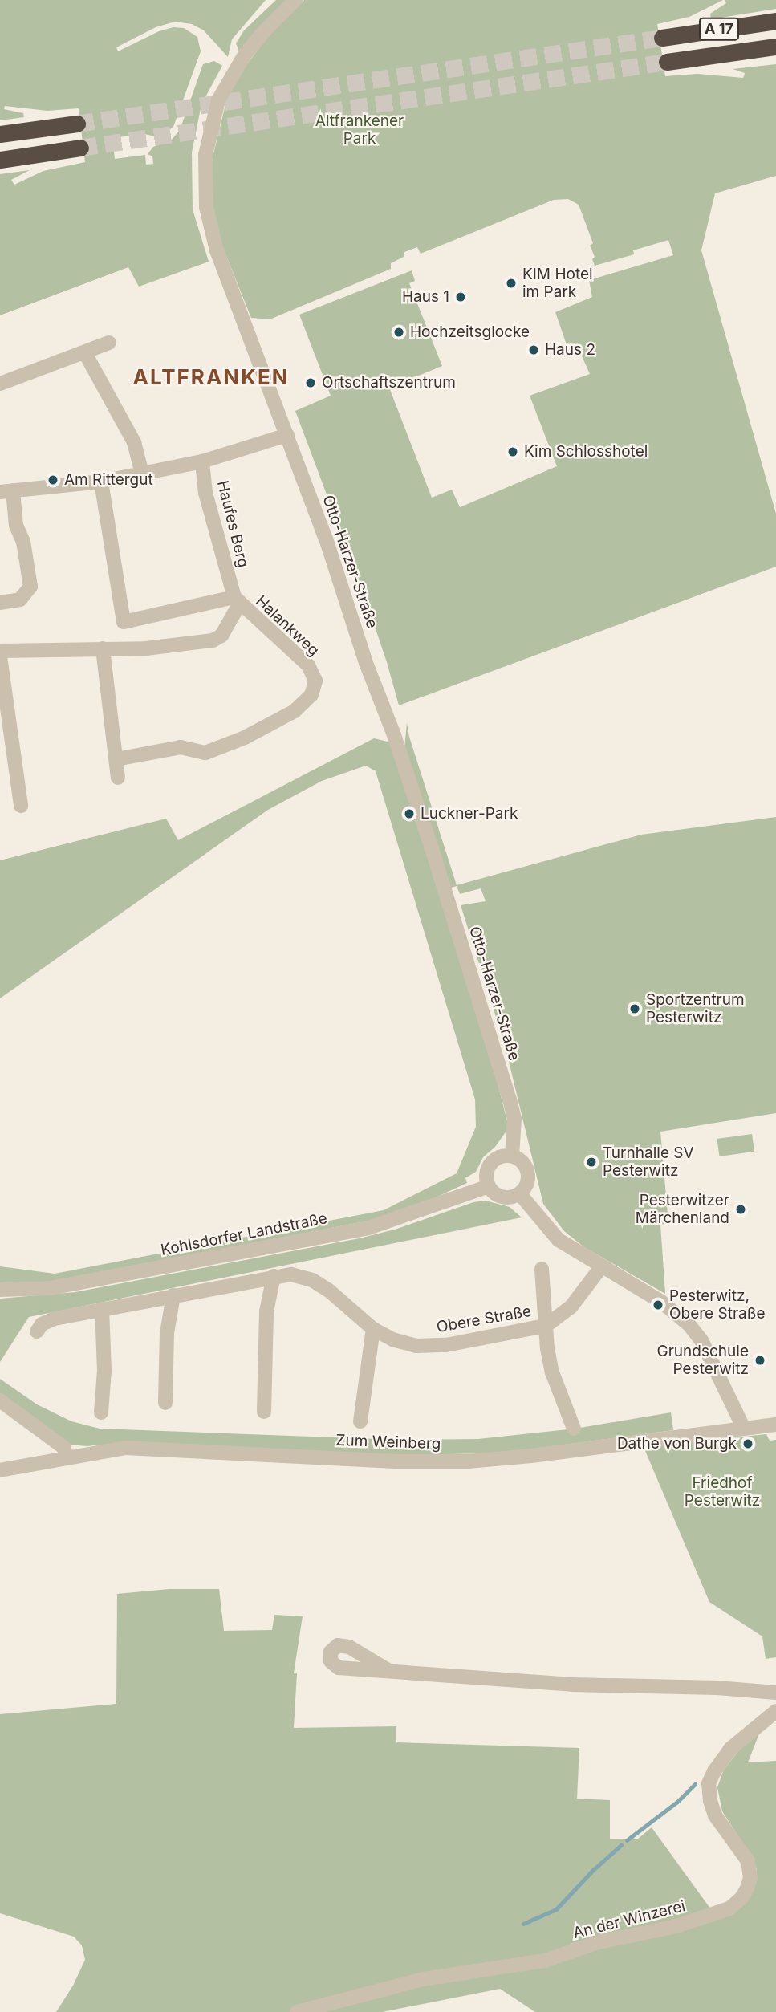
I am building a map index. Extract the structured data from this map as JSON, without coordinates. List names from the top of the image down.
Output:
{
  "streets": {
    "highway": ["A 17"],
    "street": [
      "Haufes Berg",
      "Otto-Harzer-Straße",
      "Halankweg",
      "Kohlsdorfer Landstraße",
      "Obere Straße",
      "Zum Weinberg",
      "An der Winzerei"
    ]
  },
  "crossings": [
    ["Haufes Berg", "Halankweg"],
    ["Otto-Harzer-Straße", "Kohlsdorfer Landstraße"]
  ],
  "districts": ["ALTFRANKEN"],
  "parks": ["Altfrankener Park", "Friedhof Pesterwitz"],
  "places": [
    "KIM Hotel im Park",
    "Haus 1",
    "Hochzeitsglocke",
    "Haus 2",
    "Ortschaftszentrum",
    "Kim Schlosshotel",
    "Am Rittergut",
    "Luckner-Park",
    "Sportzentrum Pesterwitz",
    "Turnhalle SV Pesterwitz",
    "Pesterwitzer Märchenland",
    "Pesterwitz, Obere Straße",
    "Grundschule Pesterwitz",
    "Dathe von Burgk"
  ]
}
